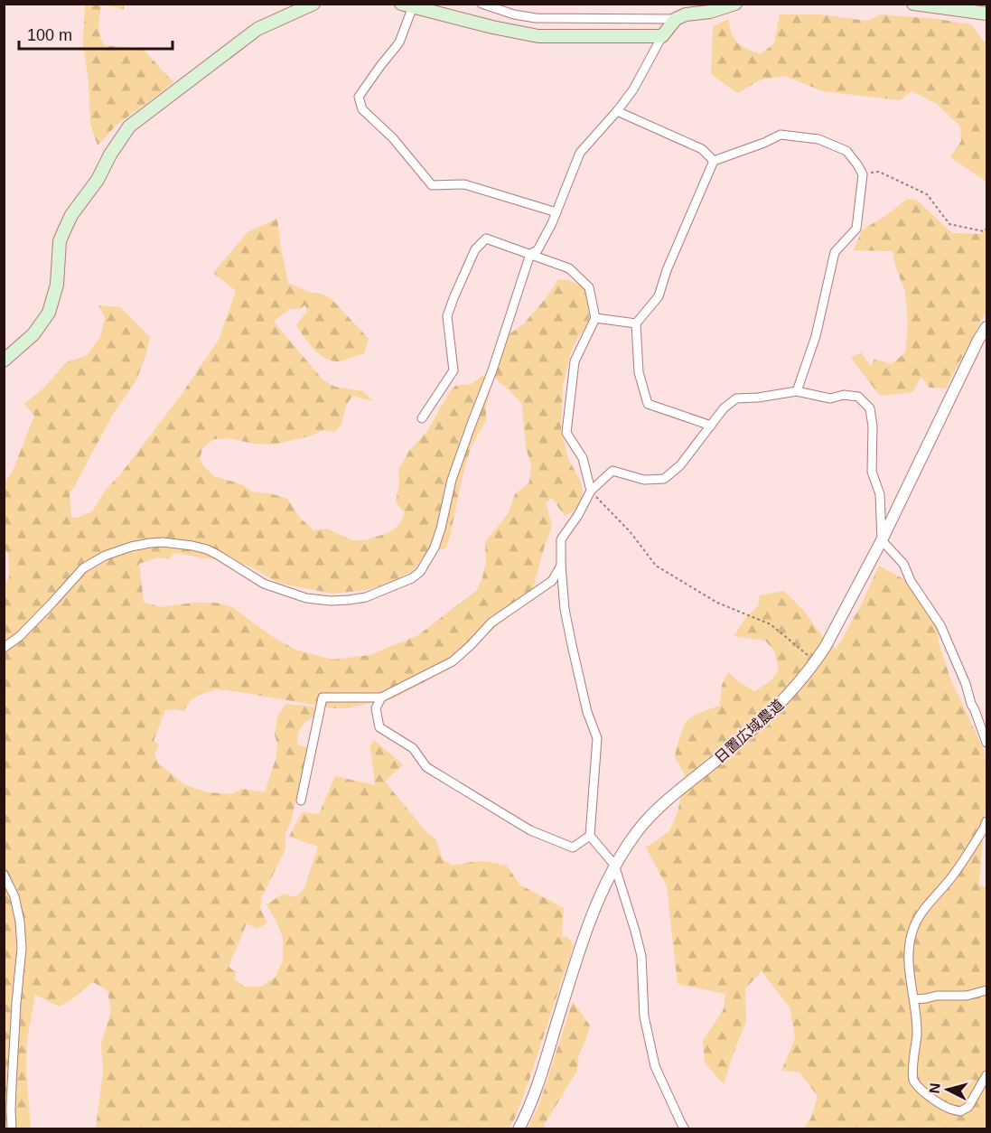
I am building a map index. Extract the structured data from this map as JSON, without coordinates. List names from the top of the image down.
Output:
{
  "streets": {
    "street": ["日置広域農道"]
  },
  "scale_bar": "100 m",
  "north": "left"
}
